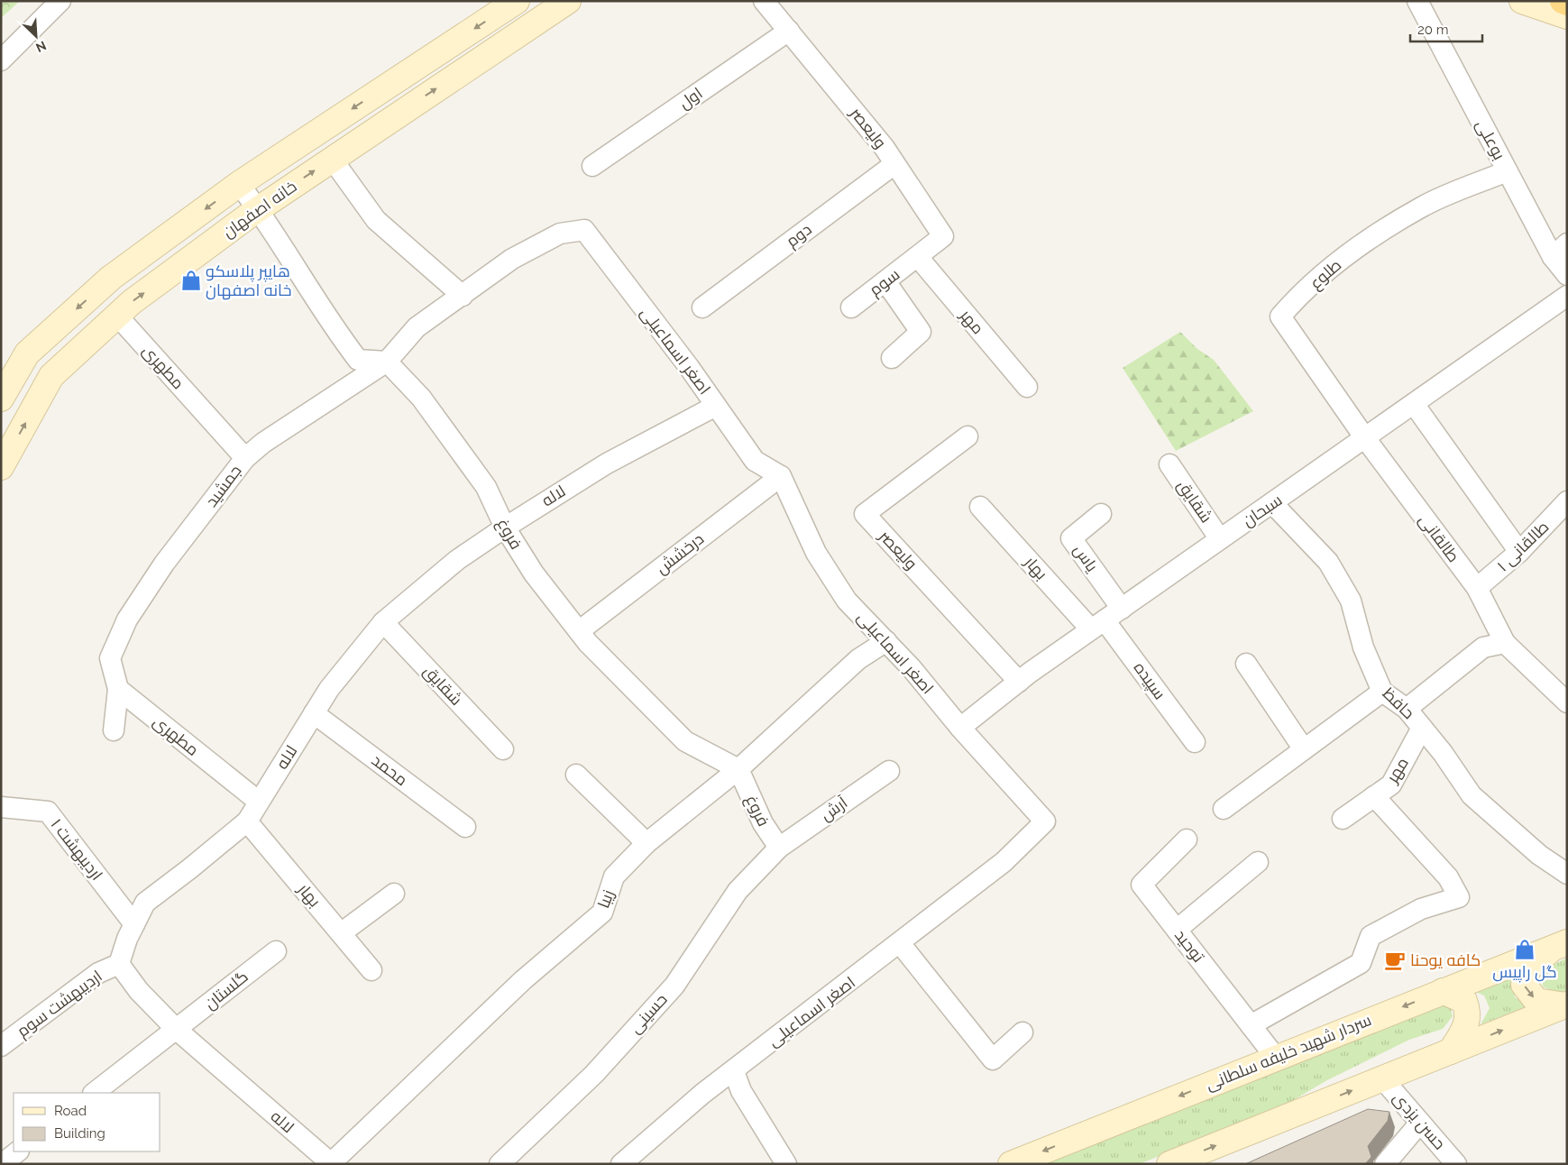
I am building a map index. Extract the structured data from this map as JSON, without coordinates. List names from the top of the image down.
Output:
{
  "streets": {
    "main road": ["خانه اصفهان", "سردار شهید خلیفه سلطانی"],
    "street": [
      "اول",
      "ولیعصر",
      "بوعلی",
      "دوم",
      "طلوع",
      "سوم",
      "مهر",
      "اصغر اسماعیلی",
      "مطهری",
      "جمشید",
      "لاله",
      "شقایق",
      "سبحان",
      "فروغ",
      "طالقانی",
      "طالقانی ۱",
      "درخشش",
      "یاس",
      "بهار",
      "سپیده",
      "حافظ",
      "محمد",
      "آرش",
      "اردیبهشت ۱",
      "زیبا",
      "توحید",
      "گلستان",
      "اردیبهشت سوم",
      "حسینی",
      "حسن یزدی"
    ]
  },
  "crossings": [
    ["اول", "ولیعصر"],
    ["ولیعصر", "دوم"],
    ["ولیعصر", "سوم"],
    ["ولیعصر", "مهر"],
    ["ولیعصر", "سبحان"],
    ["بوعلی", "طلوع"],
    ["خانه اصفهان", "مطهری"],
    ["طلوع", "سبحان"],
    ["طلوع", "طالقانی"],
    ["سوم", "مهر"],
    ["مهر", "حافظ"],
    ["اصغر اسماعیلی", "جمشید"],
    ["اصغر اسماعیلی", "لاله"],
    ["اصغر اسماعیلی", "سبحان"],
    ["اصغر اسماعیلی", "فروغ"],
    ["اصغر اسماعیلی", "درخشش"],
    ["اصغر اسماعیلی", "زیبا"],
    ["مطهری", "جمشید"],
    ["مطهری", "لاله"],
    ["جمشید", "فروغ"],
    ["لاله", "شقایق"],
    ["لاله", "فروغ"],
    ["لاله", "بهار"],
    ["لاله", "محمد"],
    ["لاله", "اردیبهشت ۱"],
    ["لاله", "زیبا"],
    ["لاله", "گلستان"],
    ["لاله", "اردیبهشت سوم"],
    ["شقایق", "سبحان"],
    ["سبحان", "طالقانی"],
    ["سبحان", "یاس"],
    ["سبحان", "بهار"],
    ["سبحان", "سپیده"],
    ["سبحان", "حافظ"],
    ["فروغ", "درخشش"],
    ["فروغ", "آرش"],
    ["فروغ", "زیبا"],
    ["فروغ", "حسینی"],
    ["طالقانی", "طالقانی ۱"],
    ["بهار", "سپیده"],
    ["آرش", "حسینی"],
    ["توحید", "سردار شهید خلیفه سلطانی"]
  ],
  "places": {
    "shop": ["هایپر پلاسکو خانه اصفهان", "گل راپیس"],
    "cafe": ["کافه یوحنا"]
  },
  "legend": ["Road", "Building"],
  "scale_bar": "20 m",
  "north": "bottom right"
}
